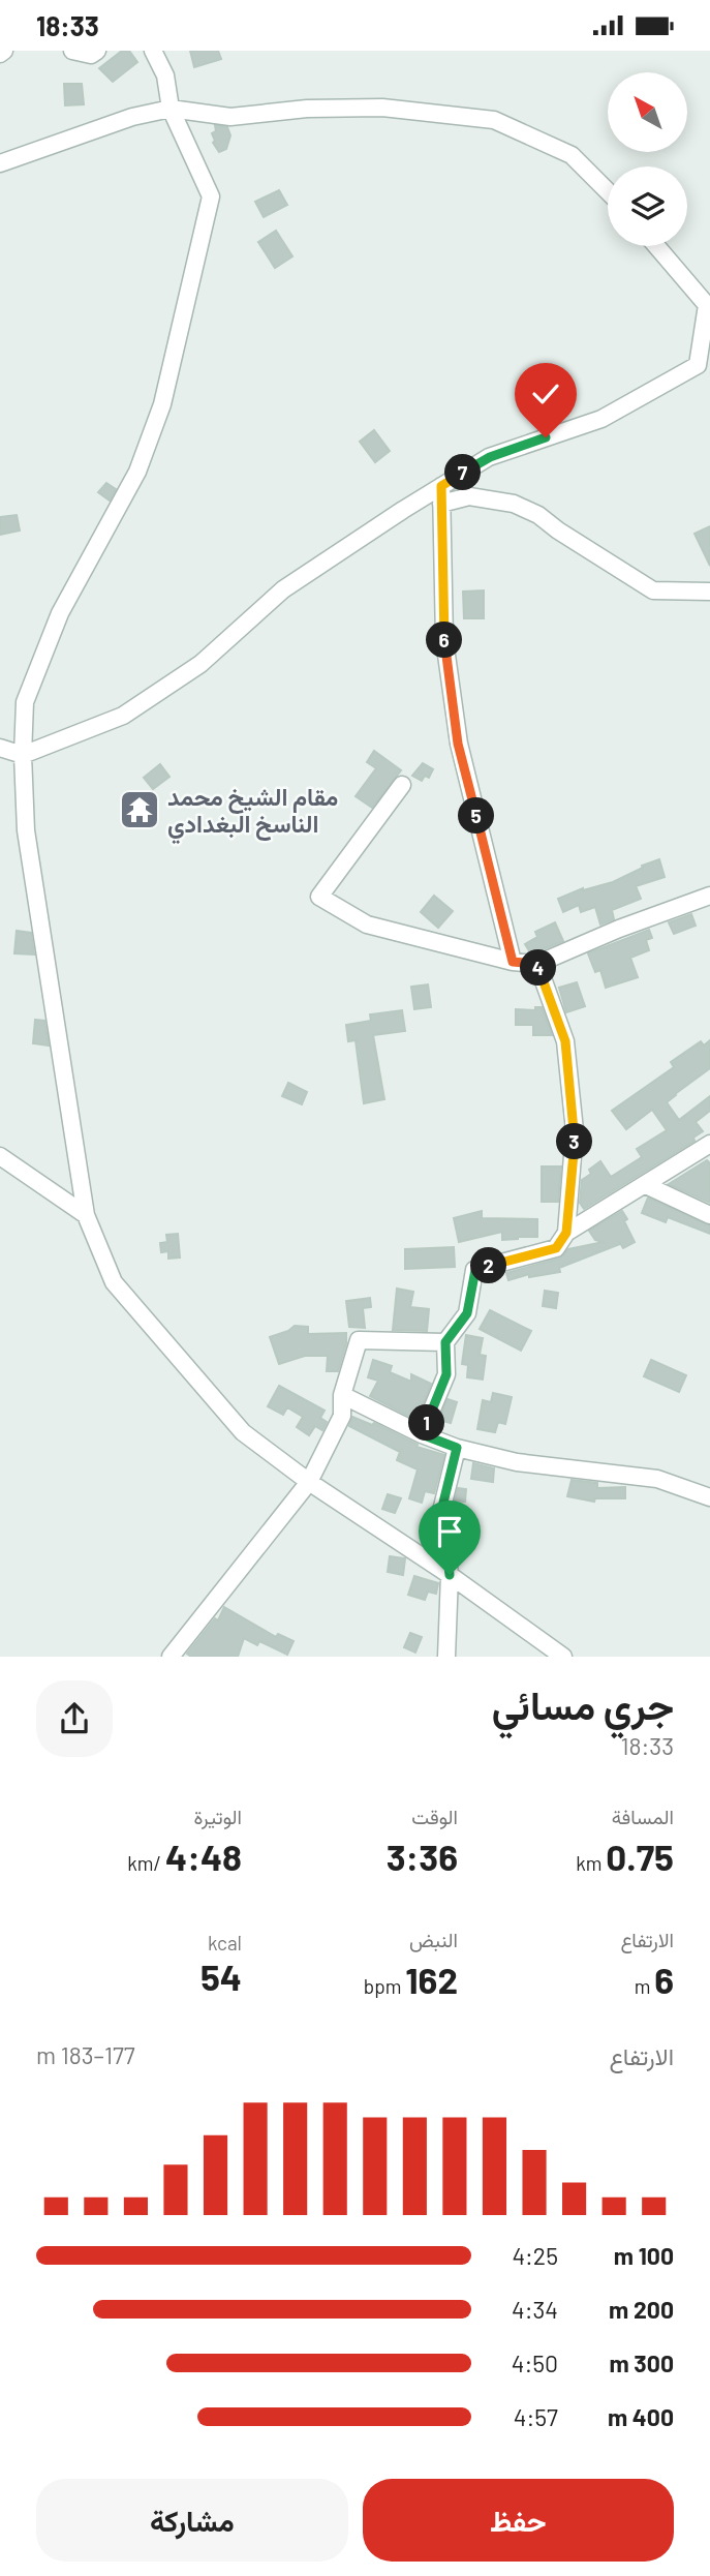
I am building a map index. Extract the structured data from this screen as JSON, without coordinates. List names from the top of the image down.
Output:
{
  "places": {
    "temple": ["مقام الشيخ محمد الناسخ البغدادي"]
  },
  "north": "top left",
  "page": {
    "status": "18:33",
    "pins": [
      "7",
      "6",
      "5",
      "4",
      "3",
      "2",
      "1"
    ],
    "heading": ["جري مسائي", "18:33"],
    "stats": [
      ["المسافة", "0.75 km"],
      ["الوقت", "3:36"],
      ["الوتيرة", "4:48 /km"],
      ["الارتفاع", "6 m"],
      ["النبض", "162 bpm"],
      ["kcal", "54"]
    ],
    "chart": ["الارتفاع", "177–183 m"],
    "list": [
      {
        "name": "100 m",
        "note": "4:25"
      },
      {
        "name": "200 m",
        "note": "4:34"
      },
      {
        "name": "300 m",
        "note": "4:50"
      },
      {
        "name": "400 m",
        "note": "4:57"
      }
    ],
    "buttons": ["حفظ", "مشاركة"]
  }
}
